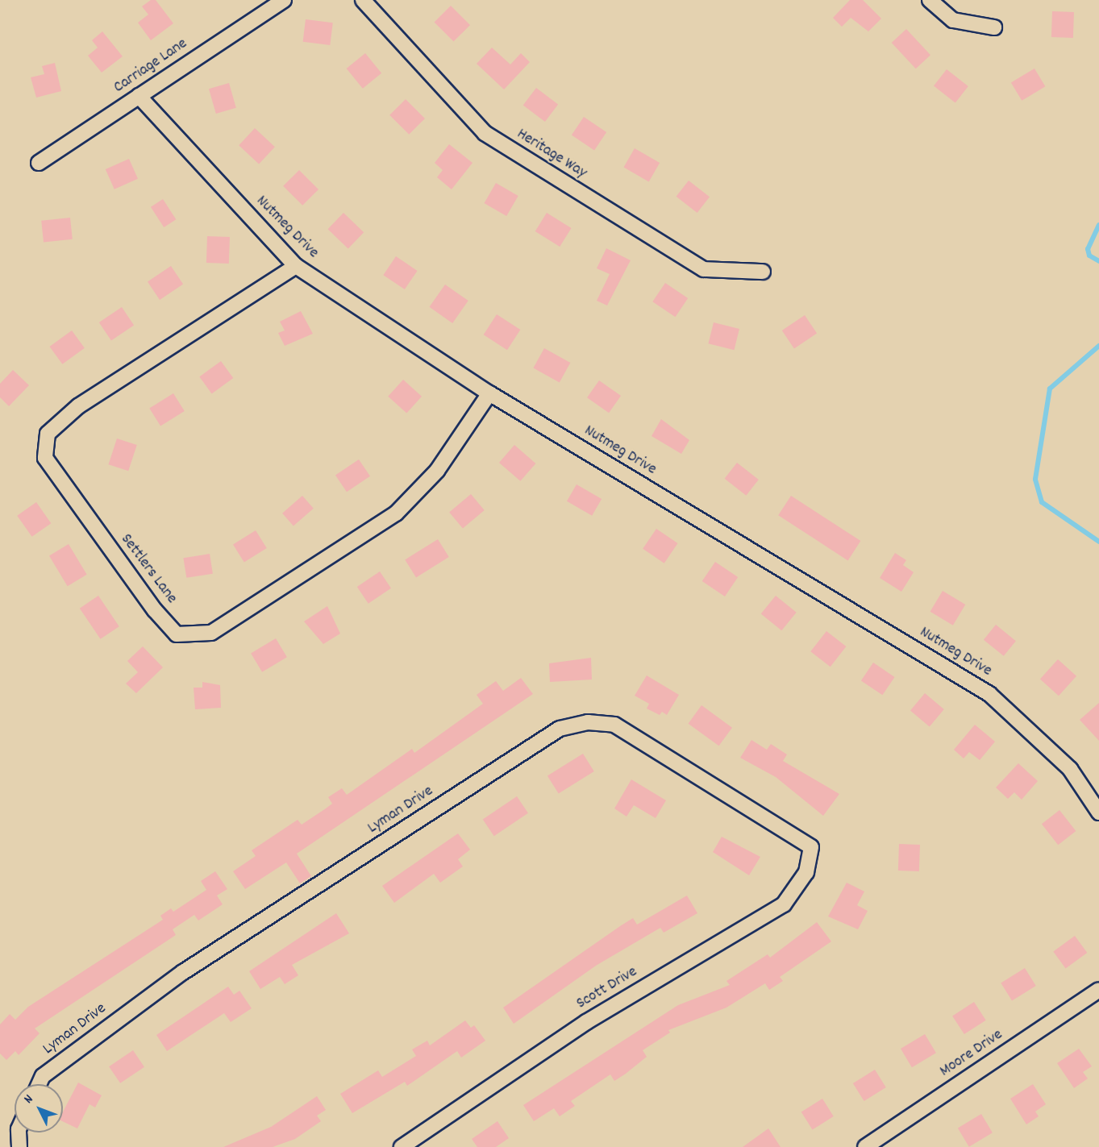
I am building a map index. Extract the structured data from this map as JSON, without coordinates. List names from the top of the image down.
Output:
{
  "streets": {
    "street": [
      "Carriage Lane",
      "Heritage Way",
      "Nutmeg Drive",
      "Settlers Lane",
      "Lyman Drive",
      "Scott Drive",
      "Moore Drive"
    ]
  },
  "crossings": [
    ["Carriage Lane", "Nutmeg Drive"],
    ["Nutmeg Drive", "Settlers Lane"],
    ["Lyman Drive", "Scott Drive"]
  ],
  "north": "top left"
}
